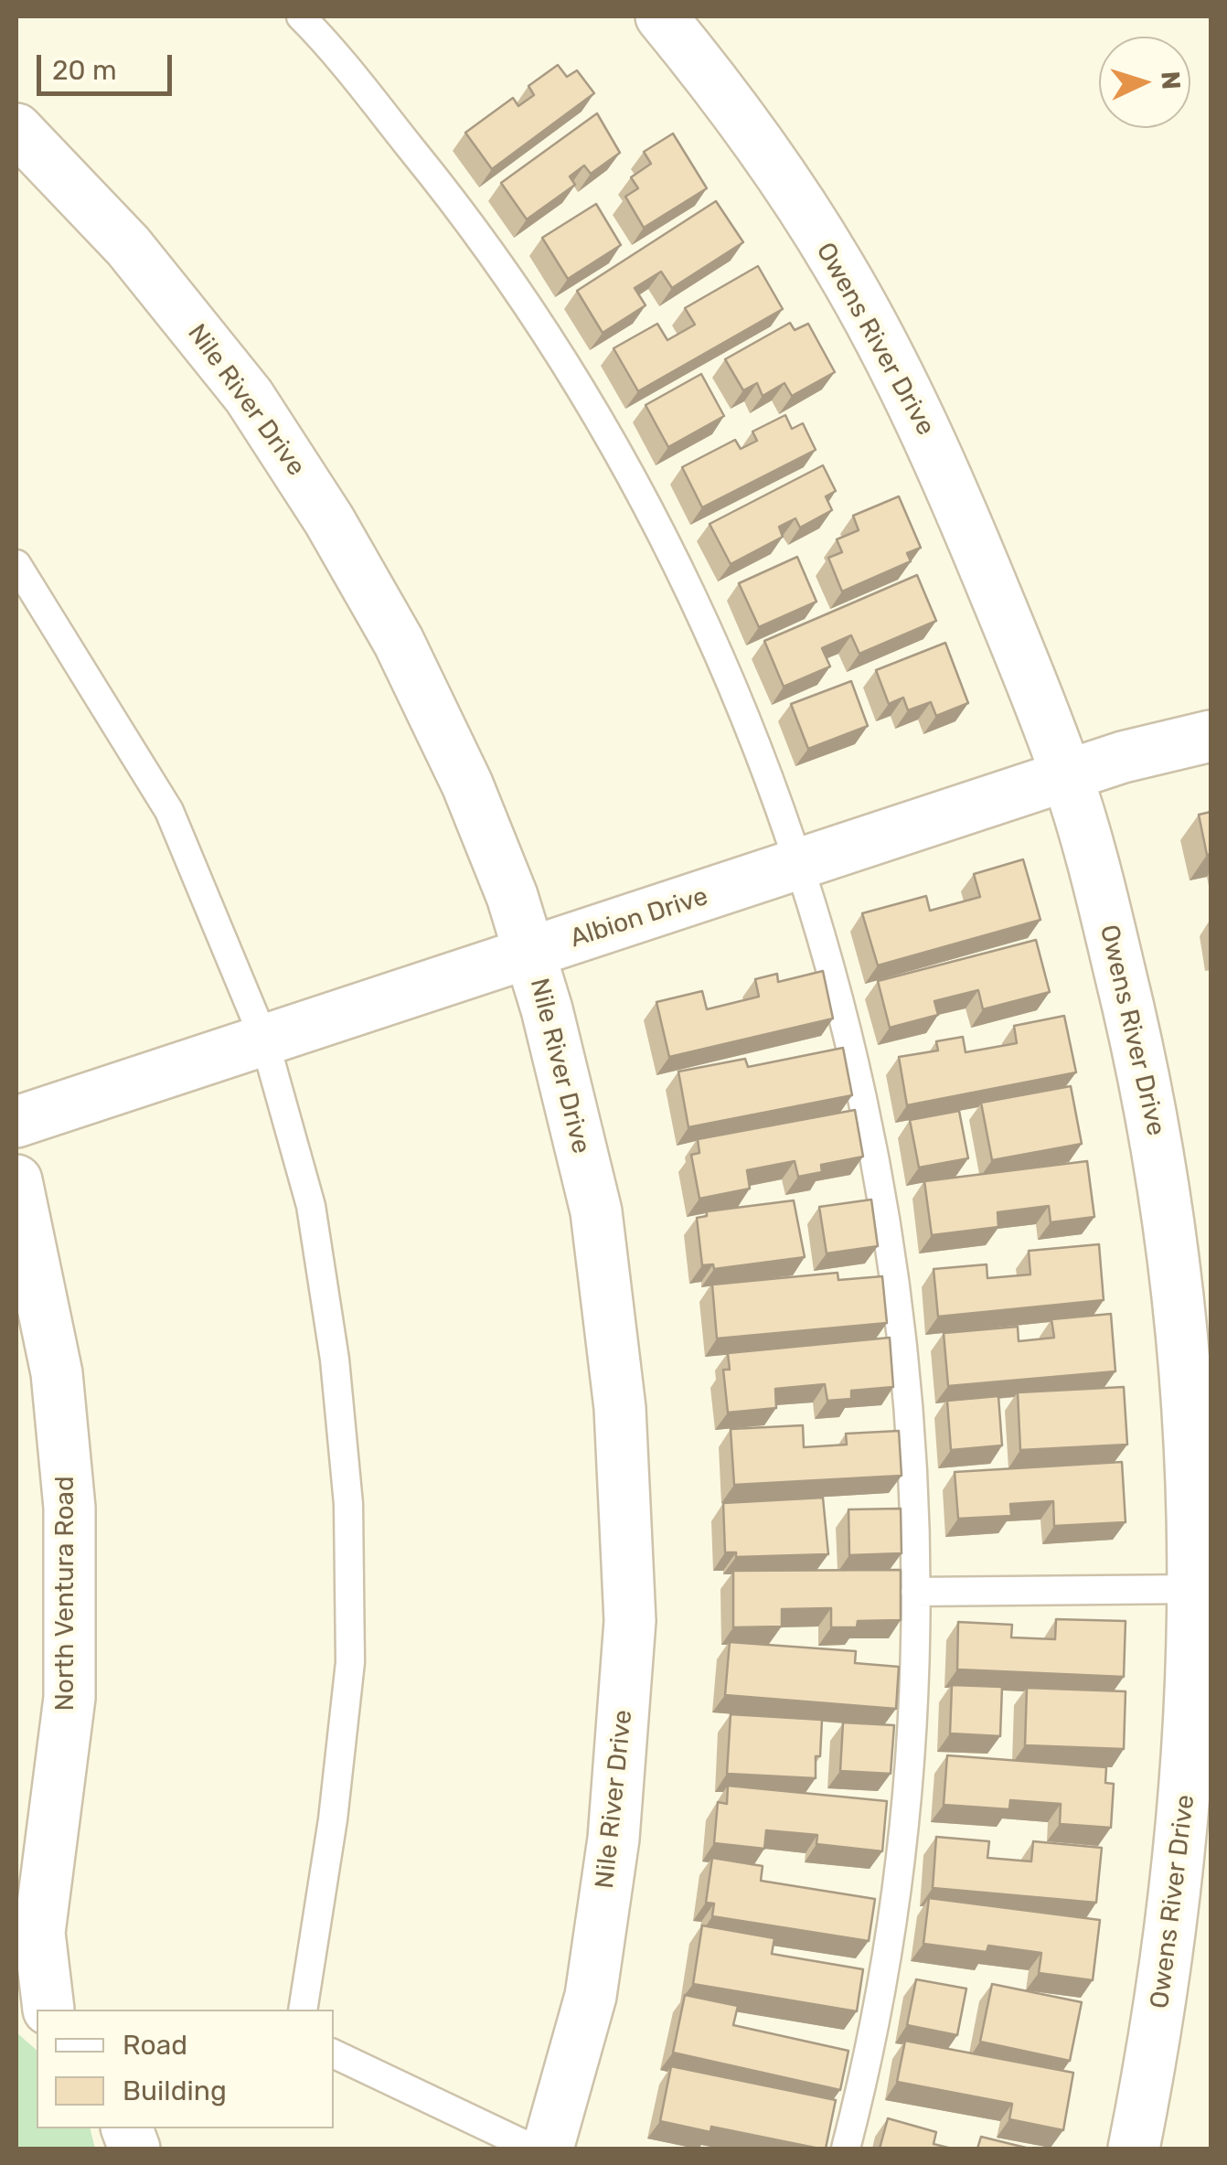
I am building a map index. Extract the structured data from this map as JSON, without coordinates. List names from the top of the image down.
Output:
{
  "streets": {
    "street": [
      "Owens River Drive",
      "Nile River Drive",
      "Albion Drive",
      "North Ventura Road"
    ]
  },
  "crossings": [
    ["Owens River Drive", "Albion Drive"],
    ["Nile River Drive", "Albion Drive"]
  ],
  "legend": ["Road", "Building"],
  "scale_bar": "20 m",
  "north": "right"
}
